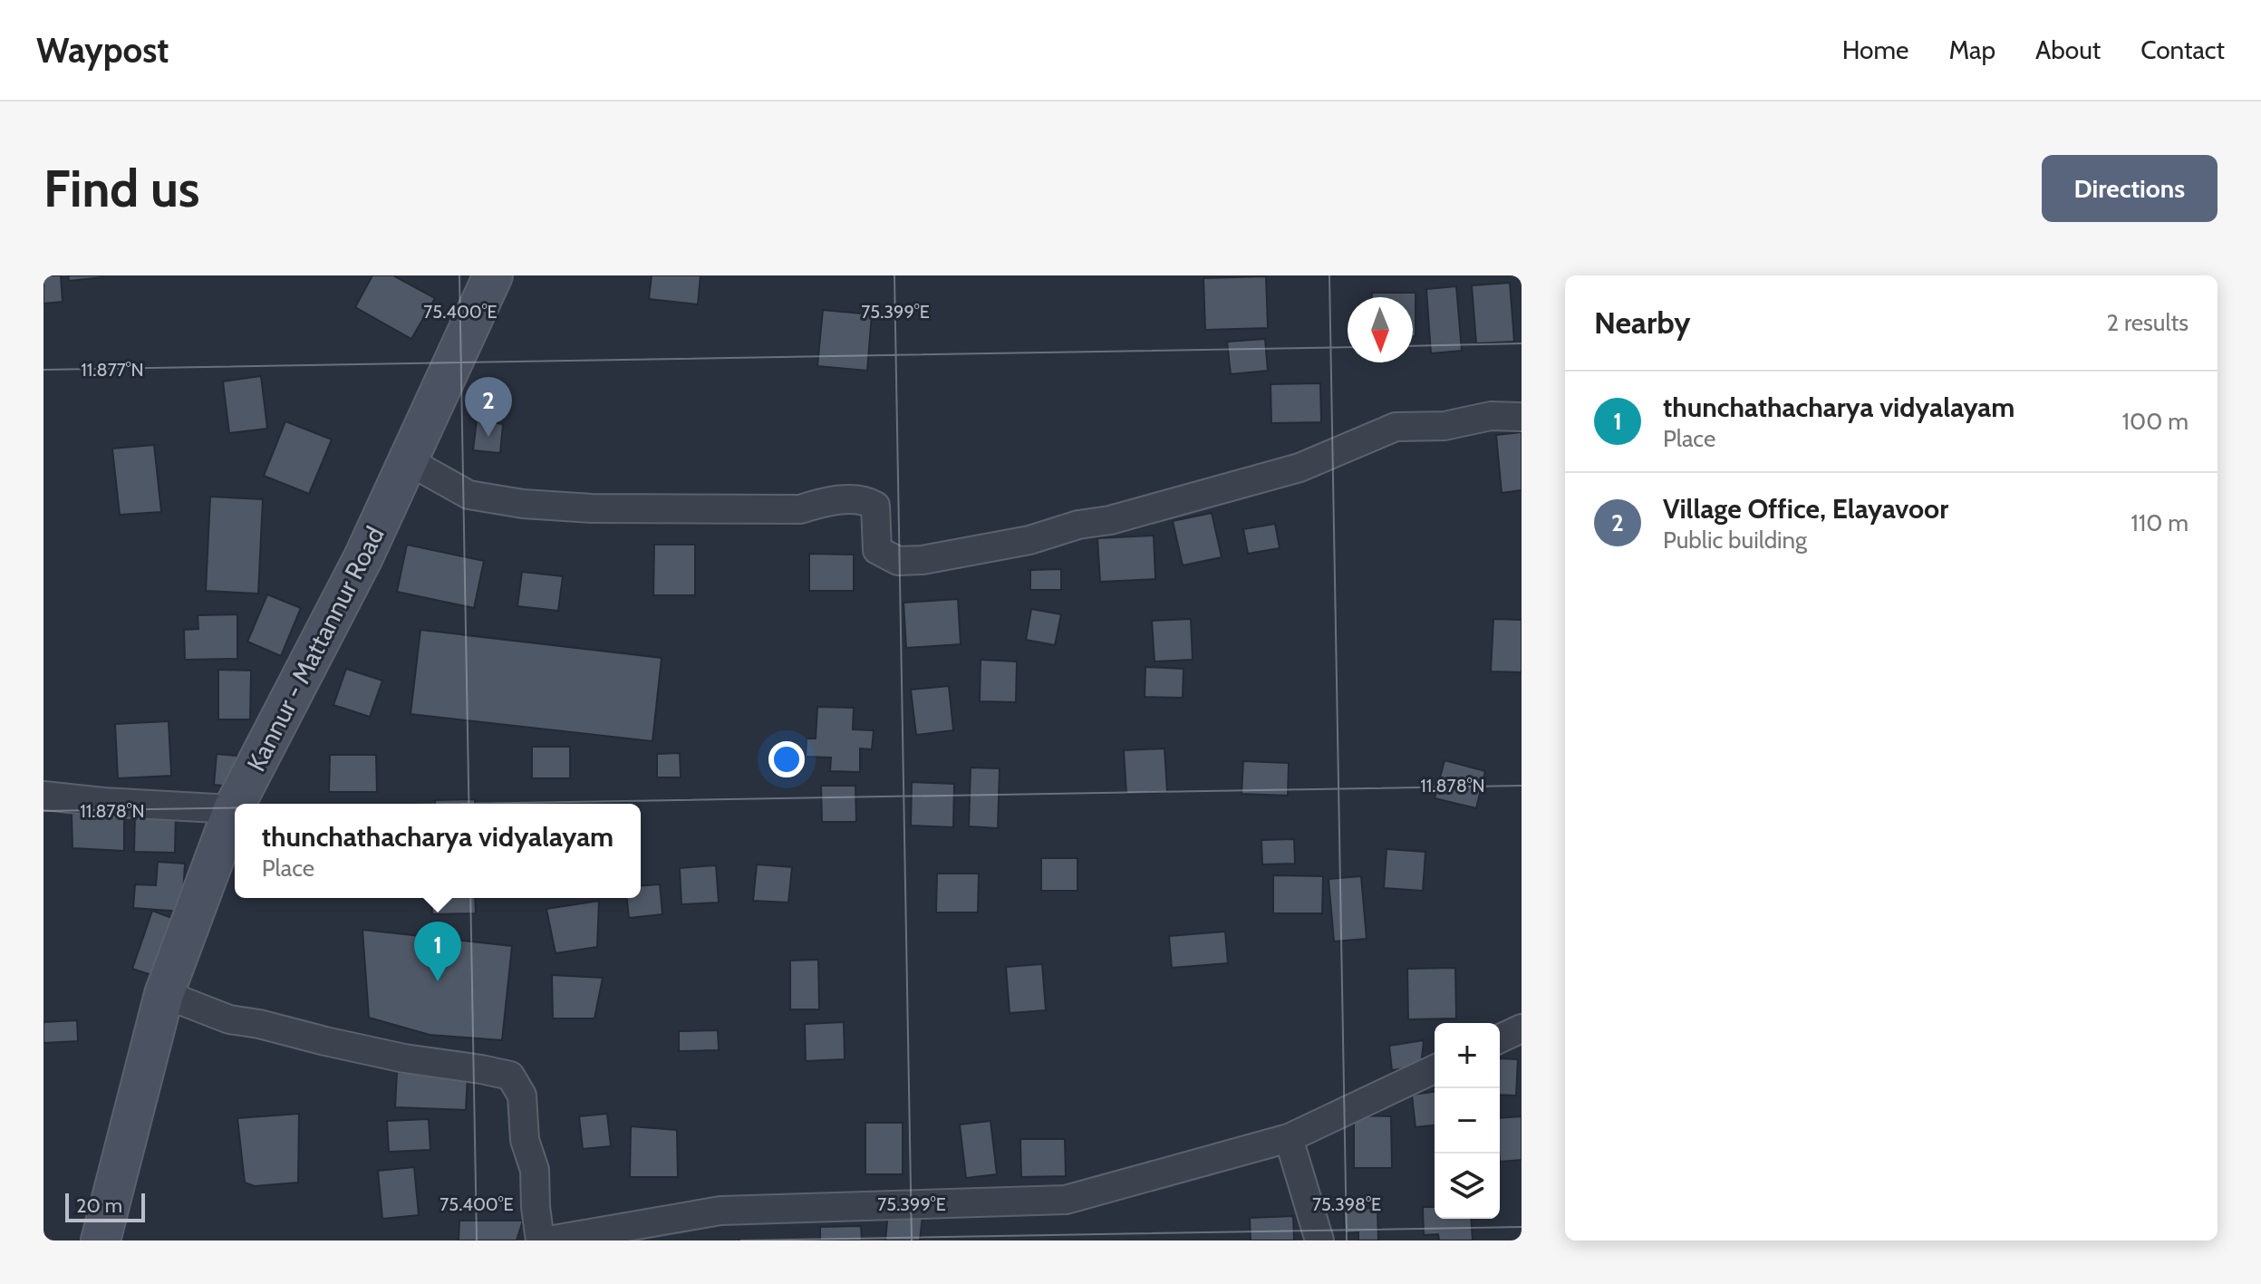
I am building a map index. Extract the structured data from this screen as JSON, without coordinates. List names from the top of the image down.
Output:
{
  "streets": {
    "main road": ["Kannur - Mattannur Road"]
  },
  "scale_bar": "20 m",
  "north": "bottom",
  "page": {
    "header": "Waypost",
    "nav": [
      "Home",
      "Map",
      "About",
      "Contact"
    ],
    "buttons": "Directions",
    "title": "Find us",
    "heading": ["Nearby", "2 results"],
    "list": [
      {
        "mark": "1",
        "name": "thunchathacharya vidyalayam",
        "note": "Place",
        "value": "100 m"
      },
      {
        "mark": "2",
        "name": "Village Office, Elayavoor",
        "note": "Public building",
        "value": "110 m"
      }
    ],
    "pins": ["2", "1"],
    "popup": ["thunchathacharya vidyalayam", "Place"],
    "map_buttons": ["+", "−"],
    "scale": "20 m"
  },
  "coordinates": [
    "75.400°E",
    "75.399°E",
    "11.877°N",
    "11.878°N",
    "75.398°E"
  ]
}
